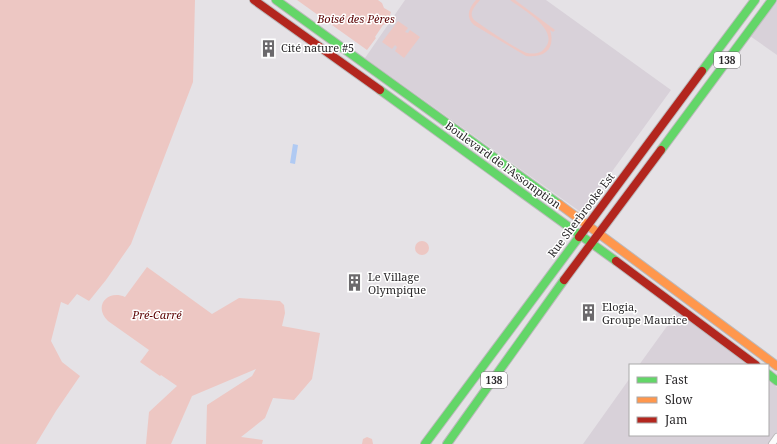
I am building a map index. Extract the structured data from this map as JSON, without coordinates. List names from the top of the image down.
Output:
{
  "streets": {
    "street": ["138", "Boulevard de l'Assomption", "Rue Sherbrooke Est"]
  },
  "crossings": [
    ["138", "Boulevard de l'Assomption"],
    ["Boulevard de l'Assomption", "Rue Sherbrooke Est"]
  ],
  "parks": ["Boisé des Pères", "Pré-Carré"],
  "places": {
    "building": ["Cité nature #5", "Le Village Olympique", "Elogia, Groupe Maurice"]
  },
  "legend": ["Fast", "Slow", "Jam"]
}
